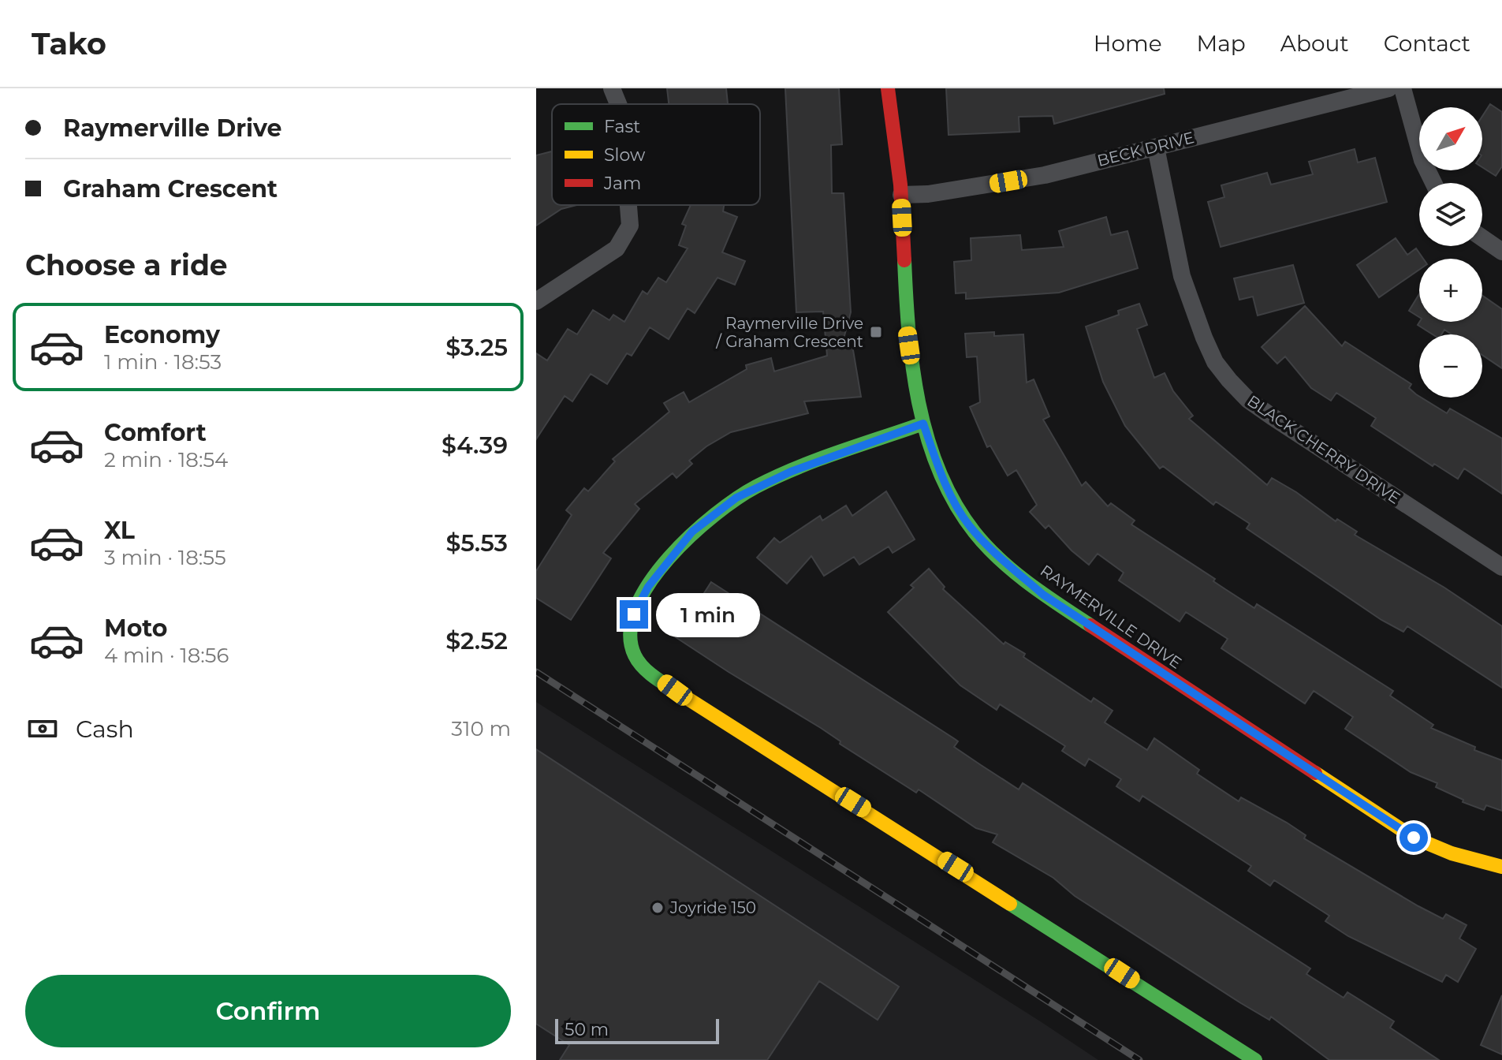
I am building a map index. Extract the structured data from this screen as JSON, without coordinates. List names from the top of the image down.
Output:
{
  "streets": {
    "street": ["BECK DRIVE", "BLACK CHERRY DRIVE", "RAYMERVILLE DRIVE"]
  },
  "crossings": [
    ["BECK DRIVE", "BLACK CHERRY DRIVE"],
    ["BECK DRIVE", "RAYMERVILLE DRIVE"]
  ],
  "places": {
    "transit": ["Raymerville Drive / Graham Crescent"],
    "other": ["Joyride 150"]
  },
  "legend": ["Fast", "Slow", "Jam"],
  "scale_bar": "50 m",
  "north": "top right",
  "page": {
    "header": "Tako",
    "nav": [
      "Home",
      "Map",
      "About",
      "Contact"
    ],
    "banner": ["Raymerville Drive", "Graham Crescent"],
    "map_buttons": ["+", "−"],
    "heading": "Choose a ride",
    "list": [
      {
        "name": "Economy",
        "note": "1 min · 18:53",
        "value": "$3.25"
      },
      {
        "name": "Comfort",
        "note": "2 min · 18:54",
        "value": "$4.39"
      },
      {
        "name": "XL",
        "note": "3 min · 18:55",
        "value": "$5.53"
      },
      {
        "name": "Moto",
        "note": "4 min · 18:56",
        "value": "$2.52"
      }
    ],
    "bubble": "1 min",
    "pay": ["Cash", "310 m"],
    "buttons": "Confirm",
    "scale": "50 m"
  }
}
